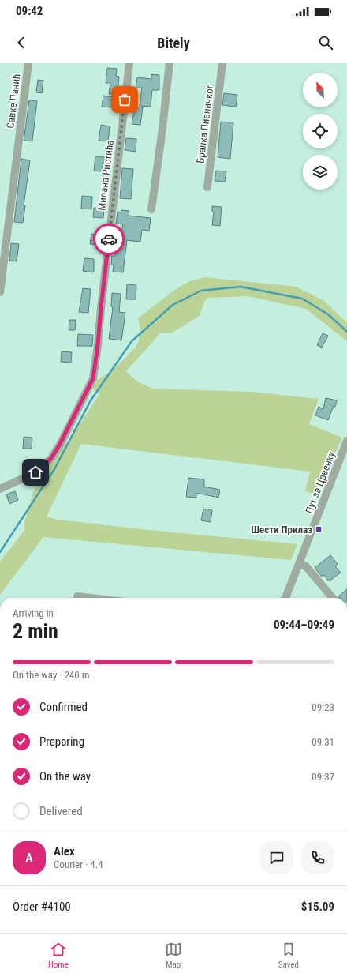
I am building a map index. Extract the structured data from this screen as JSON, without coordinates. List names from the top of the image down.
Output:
{
  "streets": {
    "street": [
      "Савке Панић",
      "Бранка Пивничког",
      "Милана Ристића",
      "Пут за Црвенку"
    ]
  },
  "places": {
    "transit": ["Шести Прилаз"]
  },
  "north": "top left",
  "page": {
    "status": "09:42",
    "header": "Bitely",
    "heading": ["2 min", "Arriving in", "09:44–09:49"],
    "panel": [
      "Alex",
      "Courier · 4.4",
      "Order #4100",
      "$15.09"
    ],
    "bar": "On the way · 240 m",
    "list": [
      ["Confirmed", "09:23"],
      ["Preparing", "09:31"],
      ["On the way", "09:37"],
      "Delivered"
    ],
    "round": "A",
    "tabs": ["Home", "Map", "Saved"]
  }
}
